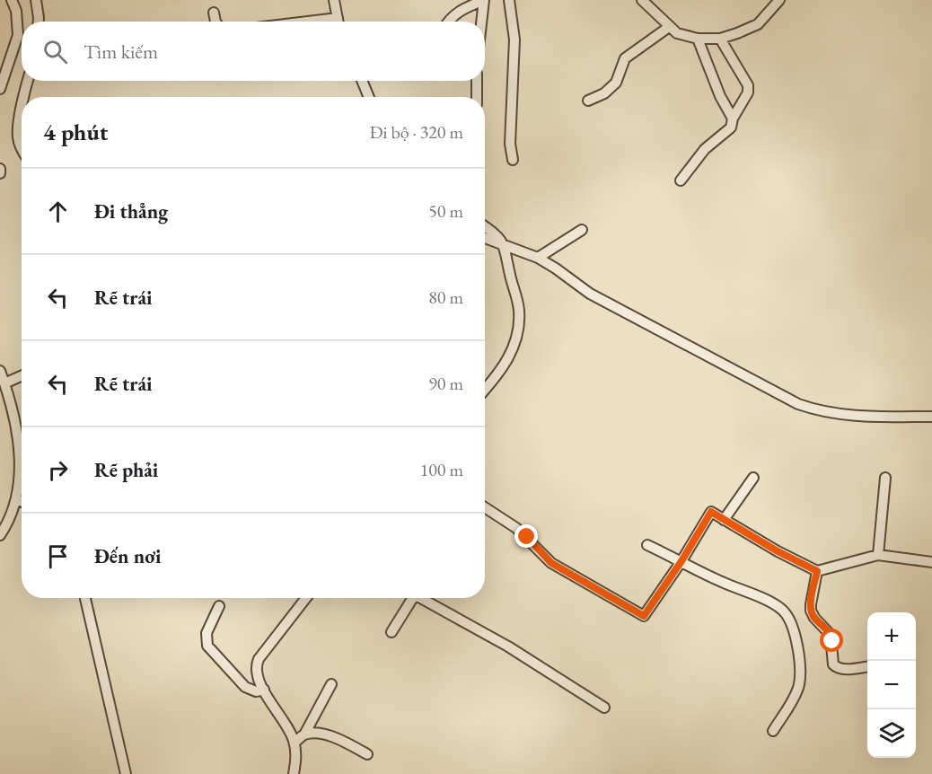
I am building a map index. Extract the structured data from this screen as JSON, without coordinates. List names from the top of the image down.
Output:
{
  "page": {
    "search": "Tìm kiếm",
    "heading": ["4 phút", "Đi bộ · 320 m"],
    "list": [
      ["Đi thẳng", "50 m"],
      ["Rẽ trái", "80 m"],
      ["Rẽ trái", "90 m"],
      ["Rẽ phải", "100 m"],
      "Đến nơi"
    ],
    "map_buttons": ["+", "−"]
  }
}
